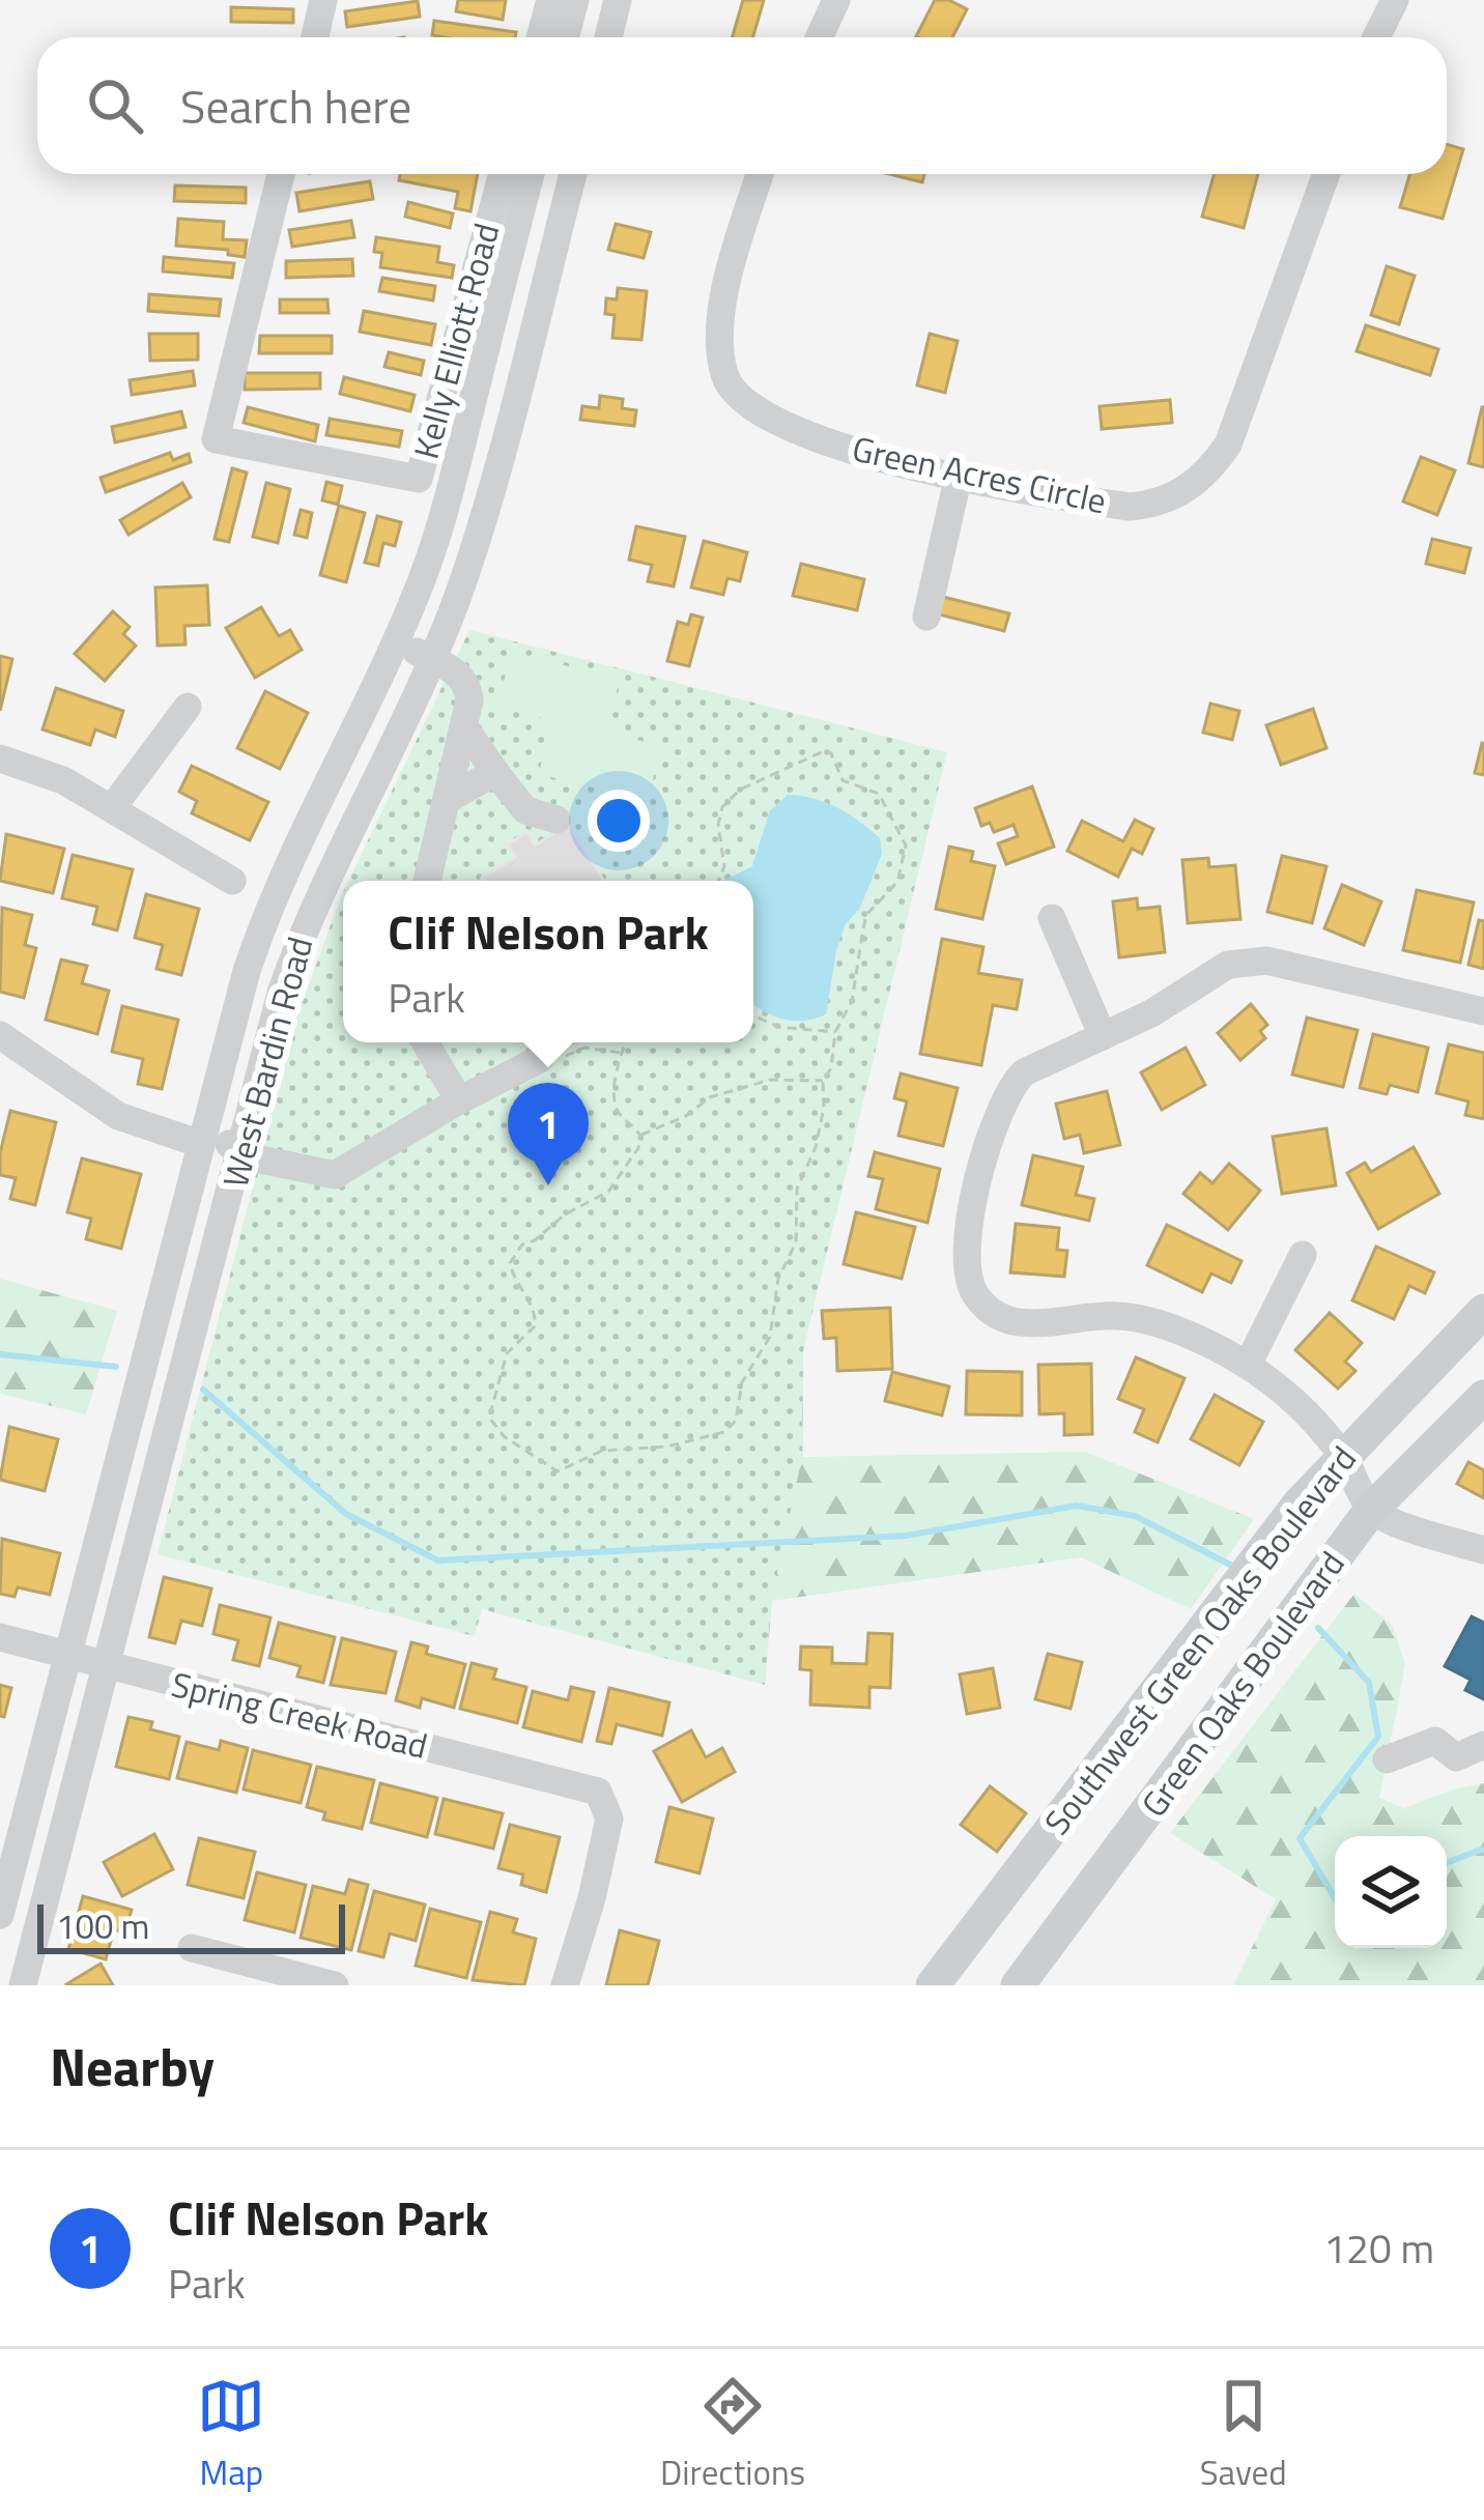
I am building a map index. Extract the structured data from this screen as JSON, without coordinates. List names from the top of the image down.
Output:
{
  "streets": {
    "main road": ["Southwest Green Oaks Boulevard", "Green Oaks Boulevard"],
    "street": [
      "Kelly Elliott Road",
      "Green Acres Circle",
      "West Bardin Road",
      "Spring Creek Road"
    ]
  },
  "crossings": [
    ["West Bardin Road", "Spring Creek Road"]
  ],
  "scale_bar": "100 m",
  "page": {
    "search": "Search here",
    "popup": ["Clif Nelson Park", "Park"],
    "pins": "1",
    "scale": "100 m",
    "heading": "Nearby",
    "list": [
      {
        "mark": "1",
        "name": "Clif Nelson Park",
        "note": "Park",
        "value": "120 m"
      }
    ],
    "nav": ["Map", "Directions", "Saved"]
  }
}
